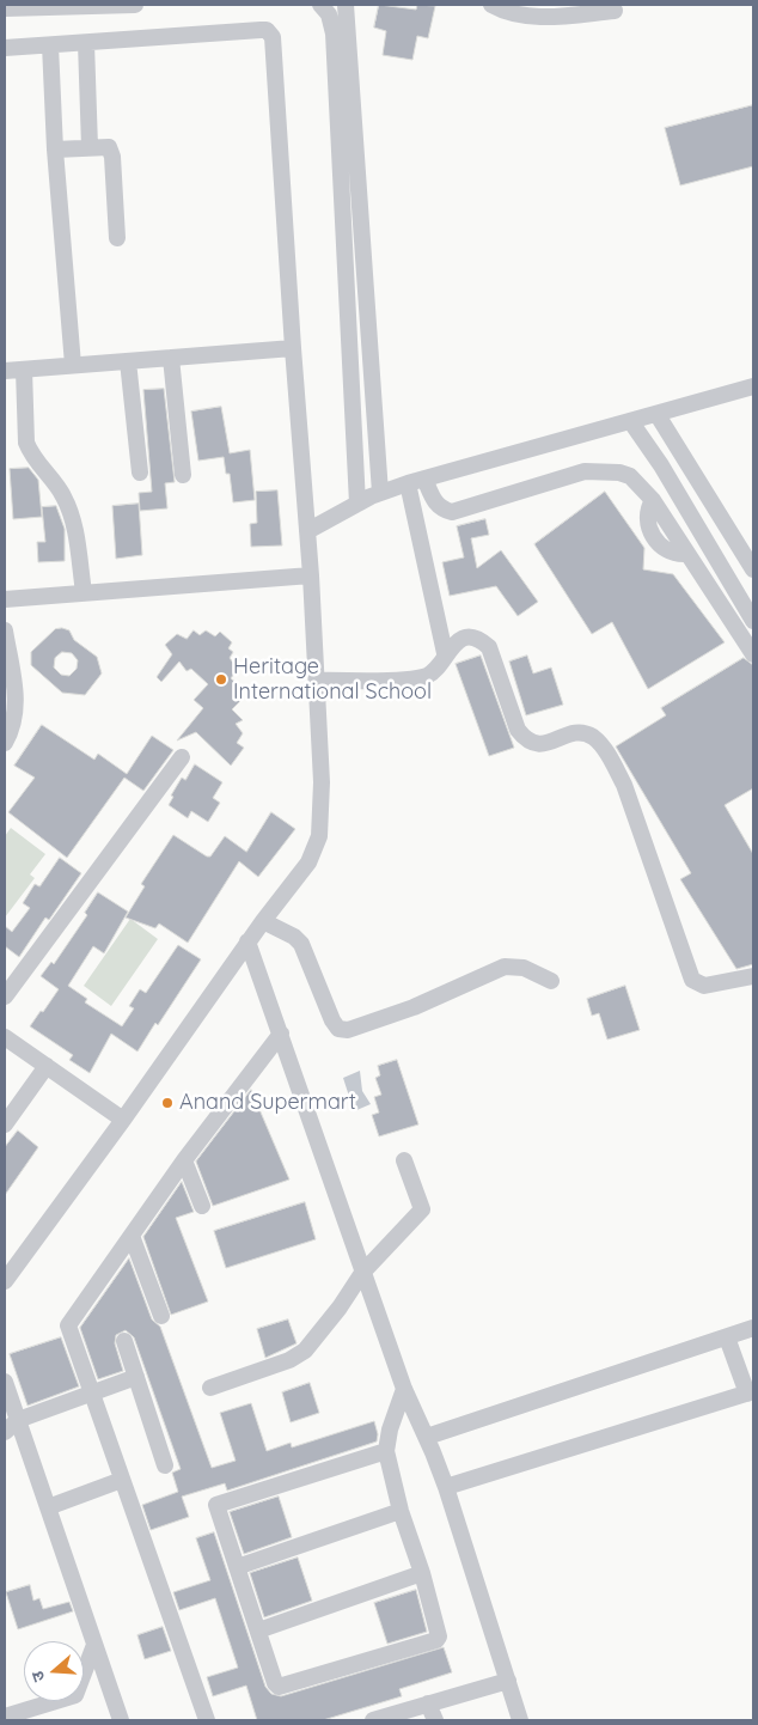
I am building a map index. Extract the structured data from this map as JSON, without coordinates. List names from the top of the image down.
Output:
{
  "places": ["Heritage International School", "Anand Supermart"],
  "north": "left"
}
